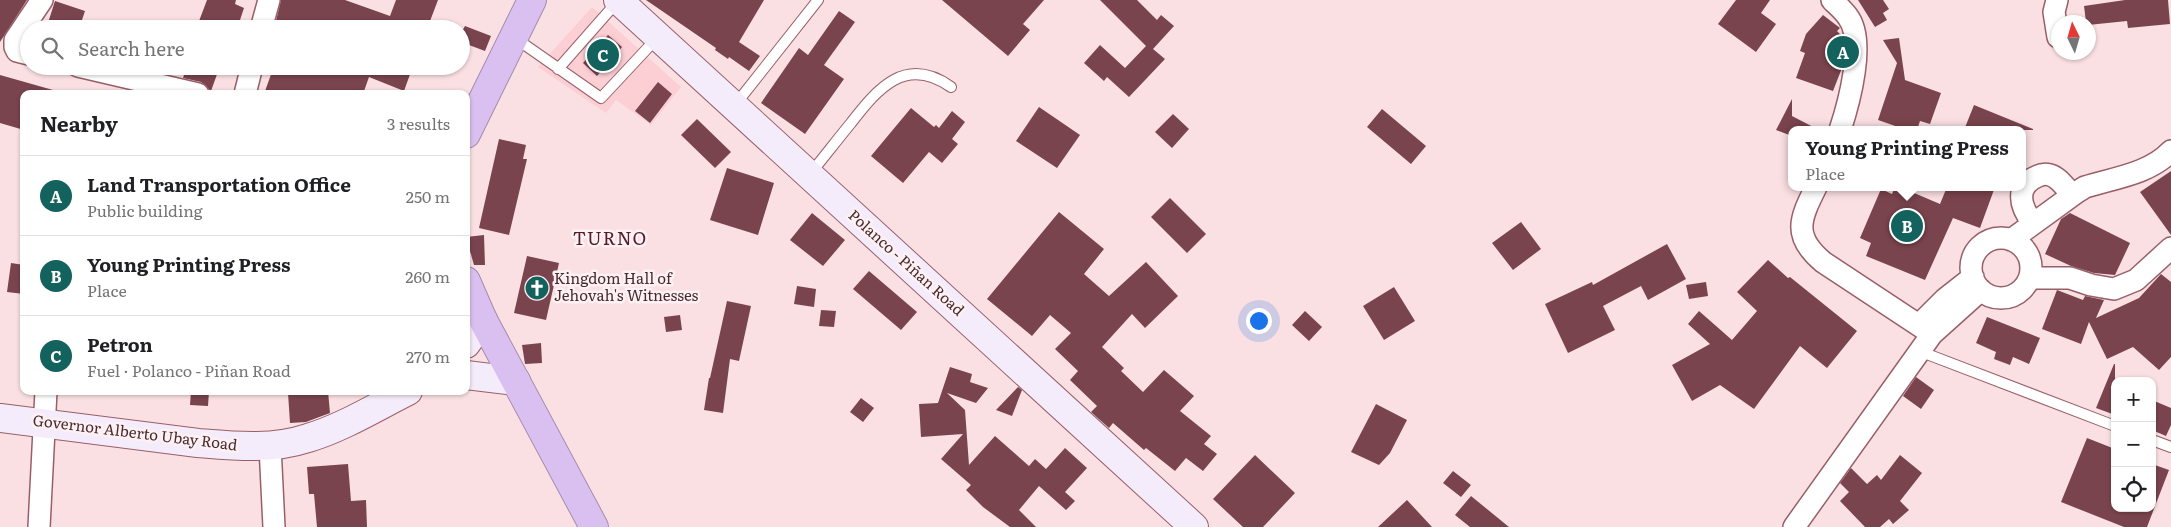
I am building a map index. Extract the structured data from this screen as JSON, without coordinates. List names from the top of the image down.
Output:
{
  "streets": {
    "main road": ["Polanco - Piñan Road", "Governor Alberto Ubay Road"]
  },
  "districts": ["TURNO"],
  "places": {
    "church": ["Kingdom Hall of Jehovah's Witnesses"]
  },
  "north": "top",
  "page": {
    "search": "Search here",
    "pins": ["A", "C", "B"],
    "heading": ["Nearby", "3 results"],
    "popup": ["Young Printing Press", "Place"],
    "list": [
      {
        "mark": "A",
        "name": "Land Transportation Office",
        "note": "Public building",
        "value": "250 m"
      },
      {
        "mark": "B",
        "name": "Young Printing Press",
        "note": "Place",
        "value": "260 m"
      },
      {
        "mark": "C",
        "name": "Petron",
        "note": "Fuel · Polanco - Piñan Road",
        "value": "270 m"
      }
    ],
    "map_buttons": ["+", "−"]
  }
}
